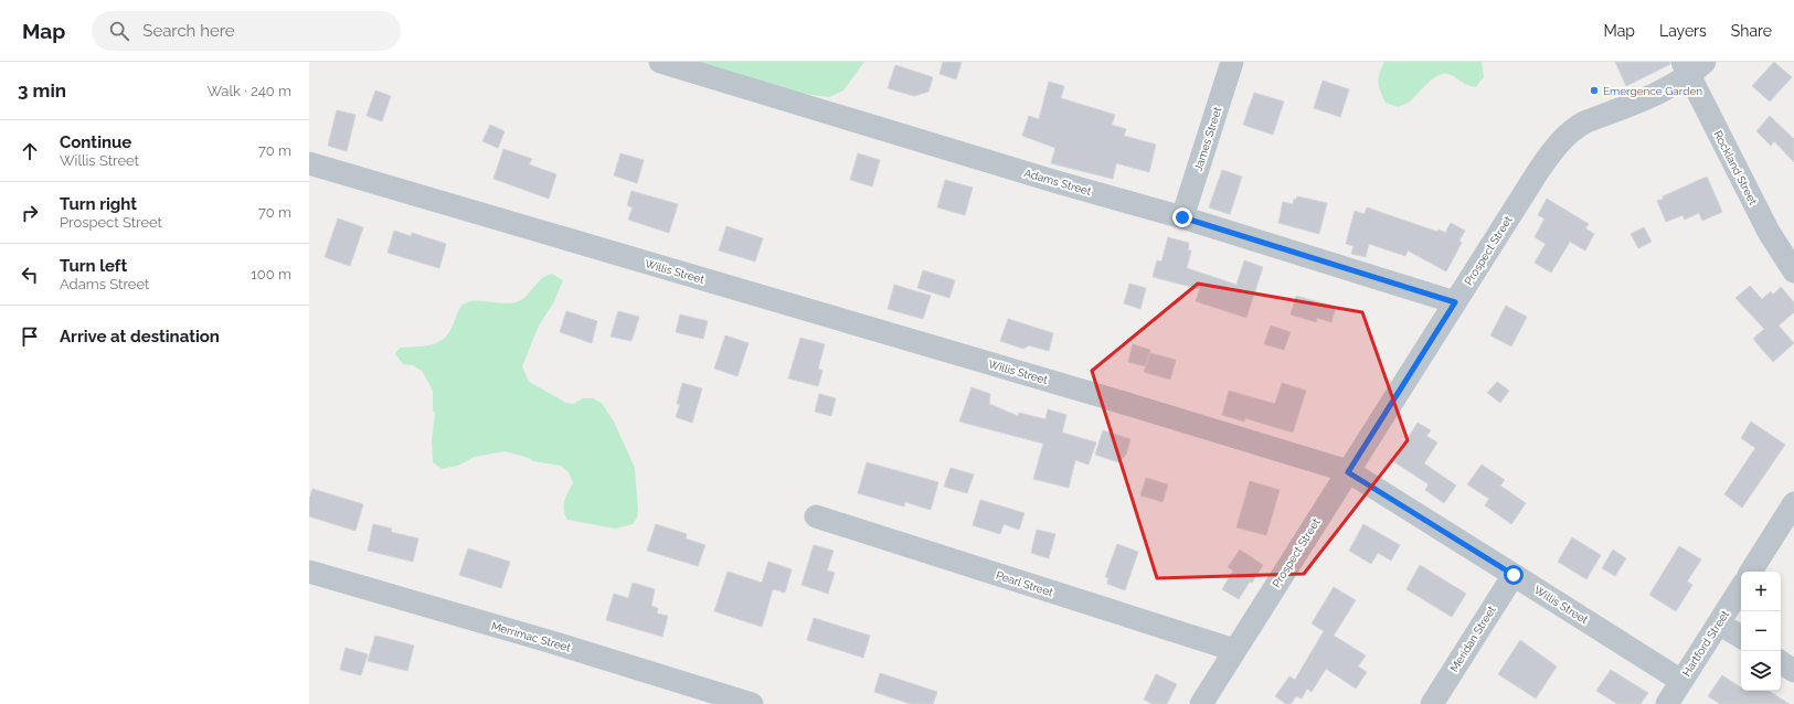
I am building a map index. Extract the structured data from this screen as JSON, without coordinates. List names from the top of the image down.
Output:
{
  "streets": {
    "street": [
      "James Street",
      "Rockland Street",
      "Adams Street",
      "Prospect Street",
      "Willis Street",
      "Pearl Street",
      "Merrimac Street",
      "Meridan Street",
      "Hartford Street"
    ]
  },
  "crossings": [
    ["James Street", "Adams Street"],
    ["Rockland Street", "Prospect Street"],
    ["Adams Street", "Prospect Street"],
    ["Prospect Street", "Willis Street"],
    ["Prospect Street", "Pearl Street"],
    ["Willis Street", "Meridan Street"],
    ["Willis Street", "Hartford Street"]
  ],
  "places": ["Emergence Garden"],
  "page": {
    "header": "Map",
    "search": "Search here",
    "nav": ["Map", "Layers", "Share"],
    "heading": ["3 min", "Walk · 240 m"],
    "list": [
      ["Continue", "Willis Street", "70 m"],
      ["Turn right", "Prospect Street", "70 m"],
      ["Turn left", "Adams Street", "100 m"],
      "Arrive at destination"
    ],
    "map_buttons": ["+", "−"]
  }
}
